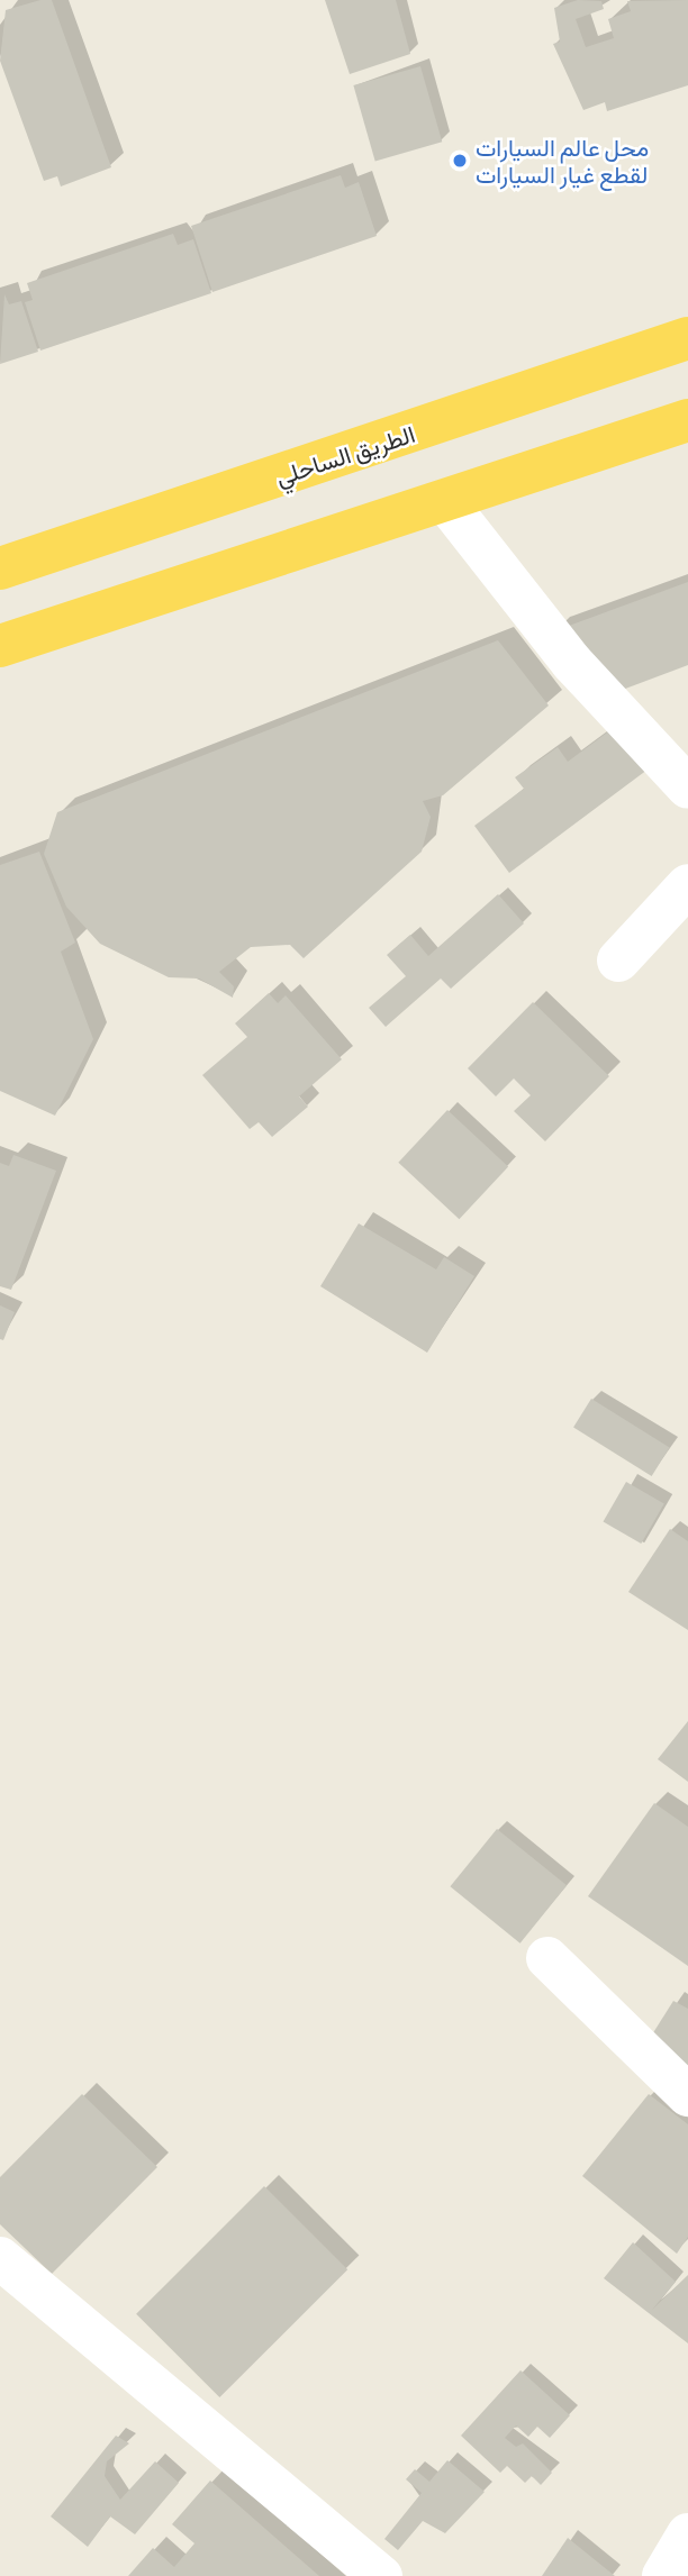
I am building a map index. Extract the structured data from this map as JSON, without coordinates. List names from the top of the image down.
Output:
{
  "streets": {
    "highway": ["الطريق الساحلي"]
  },
  "places": ["محل عالم السيارات لقطع غيار السيارات"]
}
